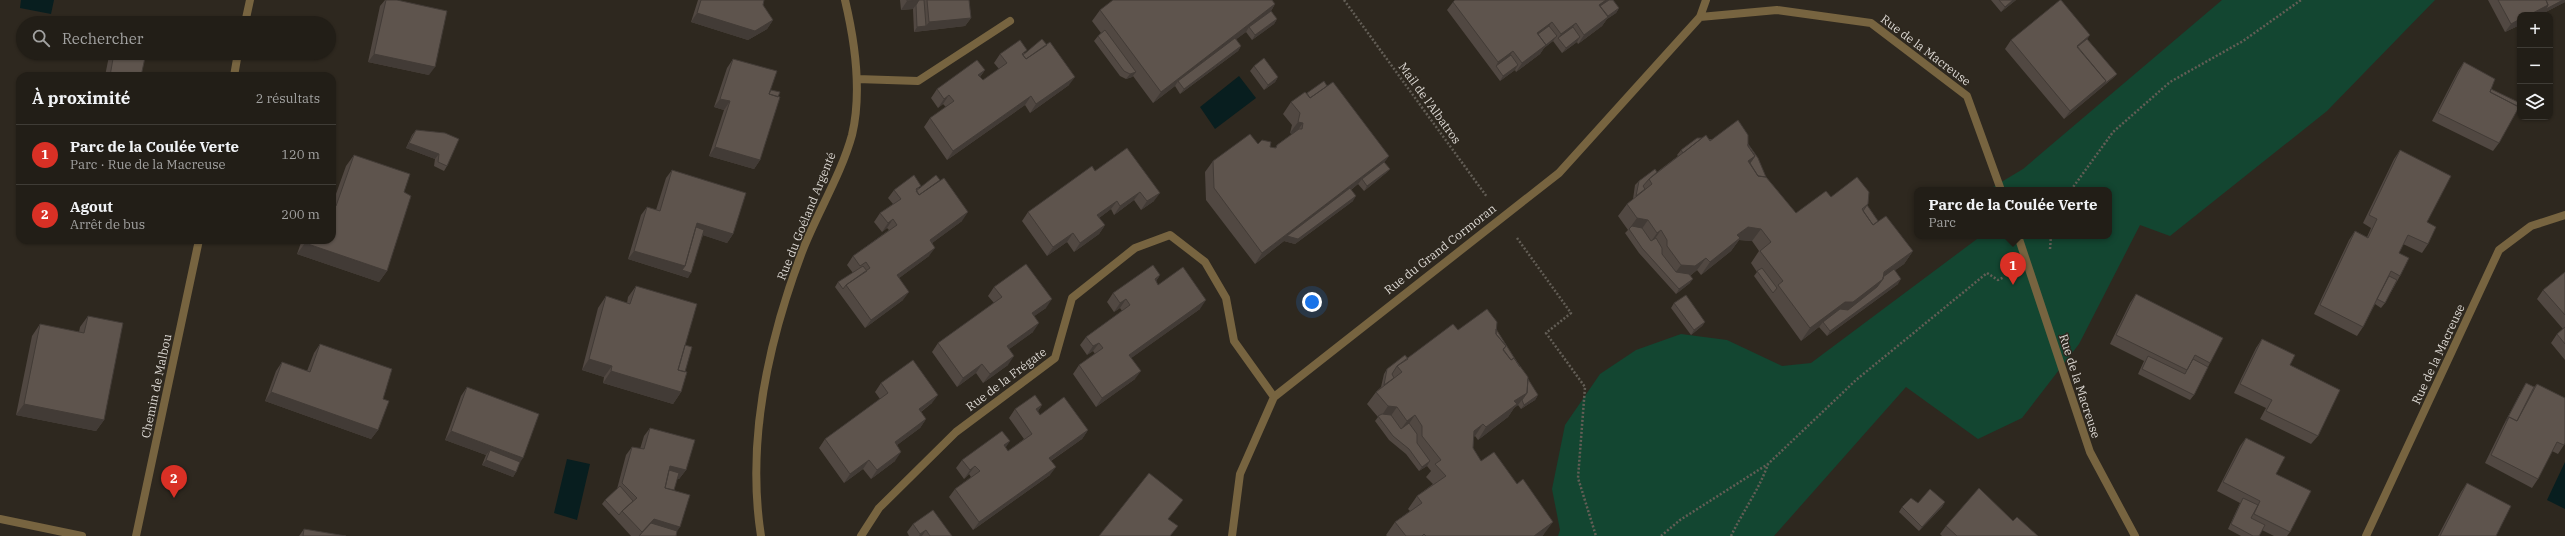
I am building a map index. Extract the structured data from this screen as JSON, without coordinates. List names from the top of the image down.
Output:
{
  "streets": {
    "street": [
      "Rue de la Macreuse",
      "Rue du Goéland Argenté",
      "Rue du Grand Cormoran",
      "Rue de la Frégate",
      "Chemin de Malbou"
    ],
    "path": ["Mail de l'Albatros"]
  },
  "crossings": [
    ["Rue de la Macreuse", "Rue du Grand Cormoran"],
    ["Mail de l'Albatros", "Rue du Grand Cormoran"],
    ["Rue du Grand Cormoran", "Rue de la Frégate"]
  ],
  "page": {
    "map_buttons": ["+", "−"],
    "search": "Rechercher",
    "heading": ["À proximité", "2 résultats"],
    "list": [
      {
        "mark": "1",
        "name": "Parc de la Coulée Verte",
        "note": "Parc · Rue de la Macreuse",
        "value": "120 m"
      },
      {
        "mark": "2",
        "name": "Agout",
        "note": "Arrêt de bus",
        "value": "200 m"
      }
    ],
    "popup": ["Parc de la Coulée Verte", "Parc"],
    "pins": ["1", "2"]
  }
}
